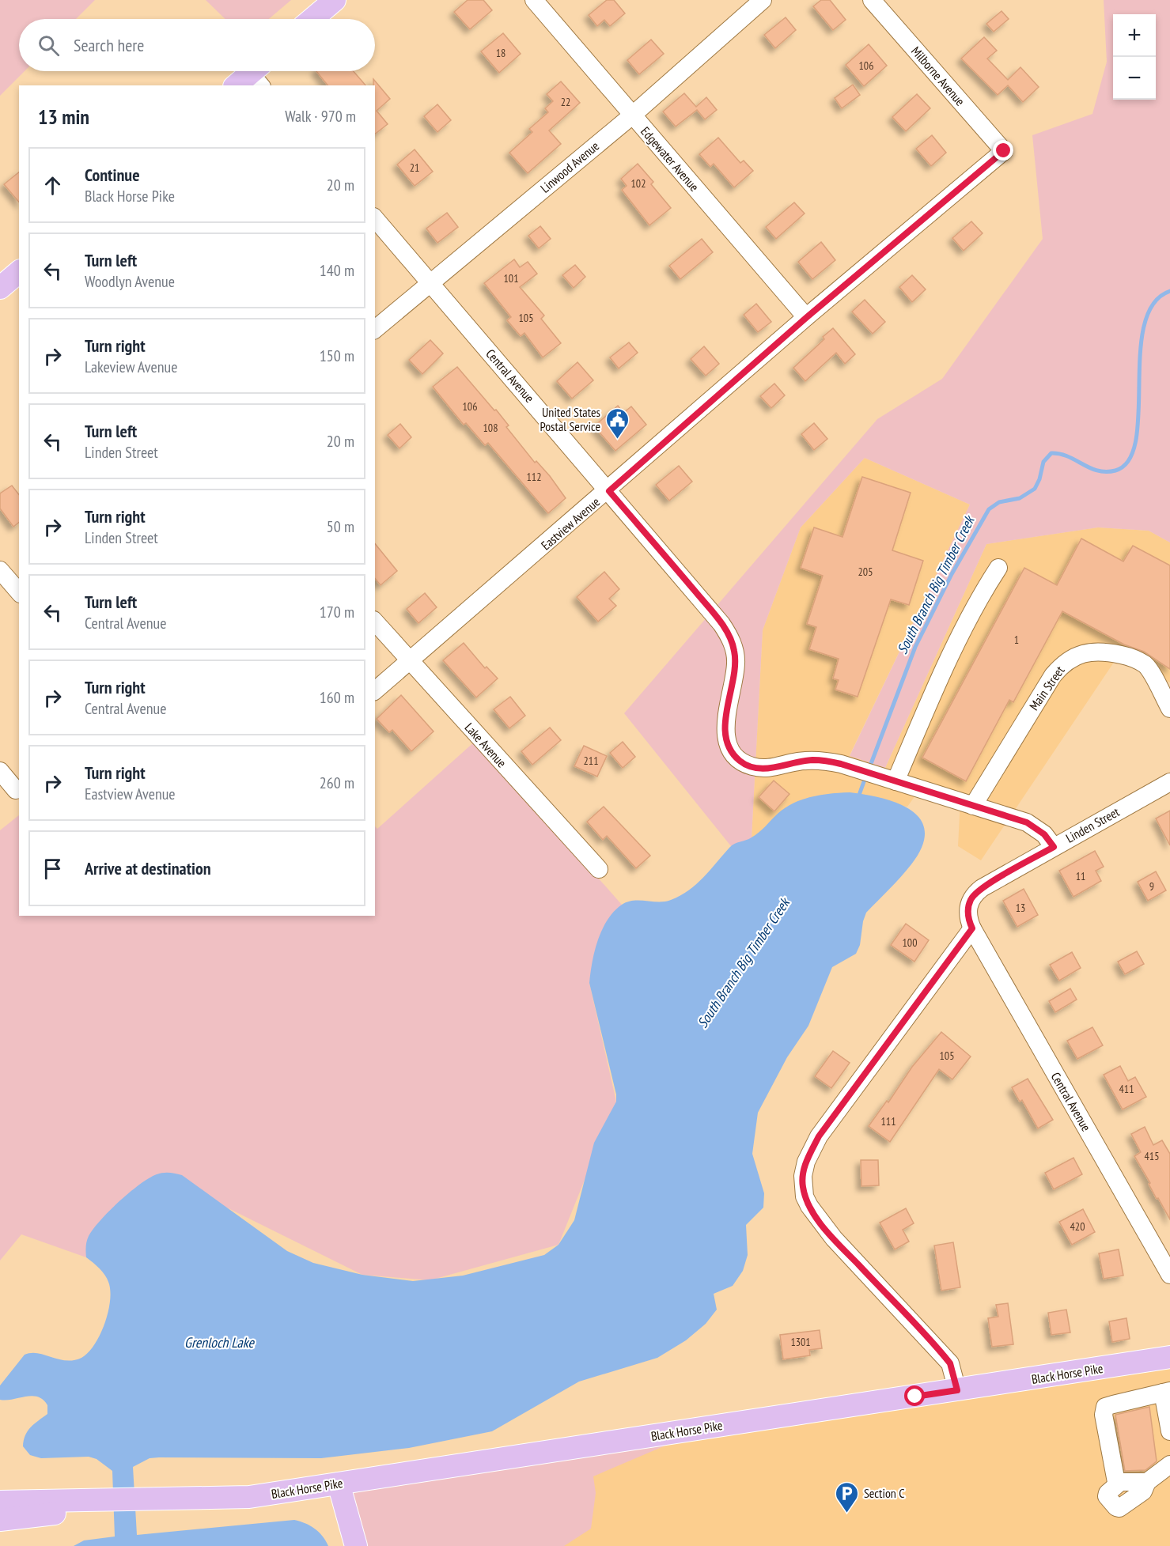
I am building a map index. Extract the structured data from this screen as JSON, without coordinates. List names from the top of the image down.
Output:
{
  "streets": {
    "main road": ["Black Horse Pike"],
    "street": [
      "Milborne Avenue",
      "Edgewater Avenue",
      "Linwood Avenue",
      "Central Avenue",
      "Eastview Avenue",
      "Main Street",
      "Lake Avenue",
      "Linden Street"
    ]
  },
  "crossings": [
    ["Milborne Avenue", "Eastview Avenue"],
    ["Edgewater Avenue", "Linwood Avenue"],
    ["Edgewater Avenue", "Eastview Avenue"],
    ["Linwood Avenue", "Central Avenue"],
    ["Central Avenue", "Eastview Avenue"],
    ["Central Avenue", "Main Street"],
    ["Central Avenue", "Linden Street"],
    ["Eastview Avenue", "Lake Avenue"]
  ],
  "water": ["South Branch Big Timber Creek", "Grenloch Lake"],
  "places": {
    "public building": ["United States Postal Service"],
    "parking": ["Section C"]
  },
  "house_numbers": [
    "18",
    "106",
    "22",
    "21",
    "102",
    "101",
    "105",
    "106",
    "108",
    "112",
    "205",
    "1",
    "211",
    "11",
    "9",
    "13",
    "100",
    "105",
    "411",
    "111",
    "415",
    "420",
    "1301"
  ],
  "page": {
    "map_buttons": ["+", "−"],
    "search": "Search here",
    "heading": ["13 min", "Walk · 970 m"],
    "list": [
      ["Continue", "Black Horse Pike", "20 m"],
      ["Turn left", "Woodlyn Avenue", "140 m"],
      ["Turn right", "Lakeview Avenue", "150 m"],
      ["Turn left", "Linden Street", "20 m"],
      ["Turn right", "Linden Street", "50 m"],
      ["Turn left", "Central Avenue", "170 m"],
      ["Turn right", "Central Avenue", "160 m"],
      ["Turn right", "Eastview Avenue", "260 m"],
      "Arrive at destination"
    ]
  }
}
